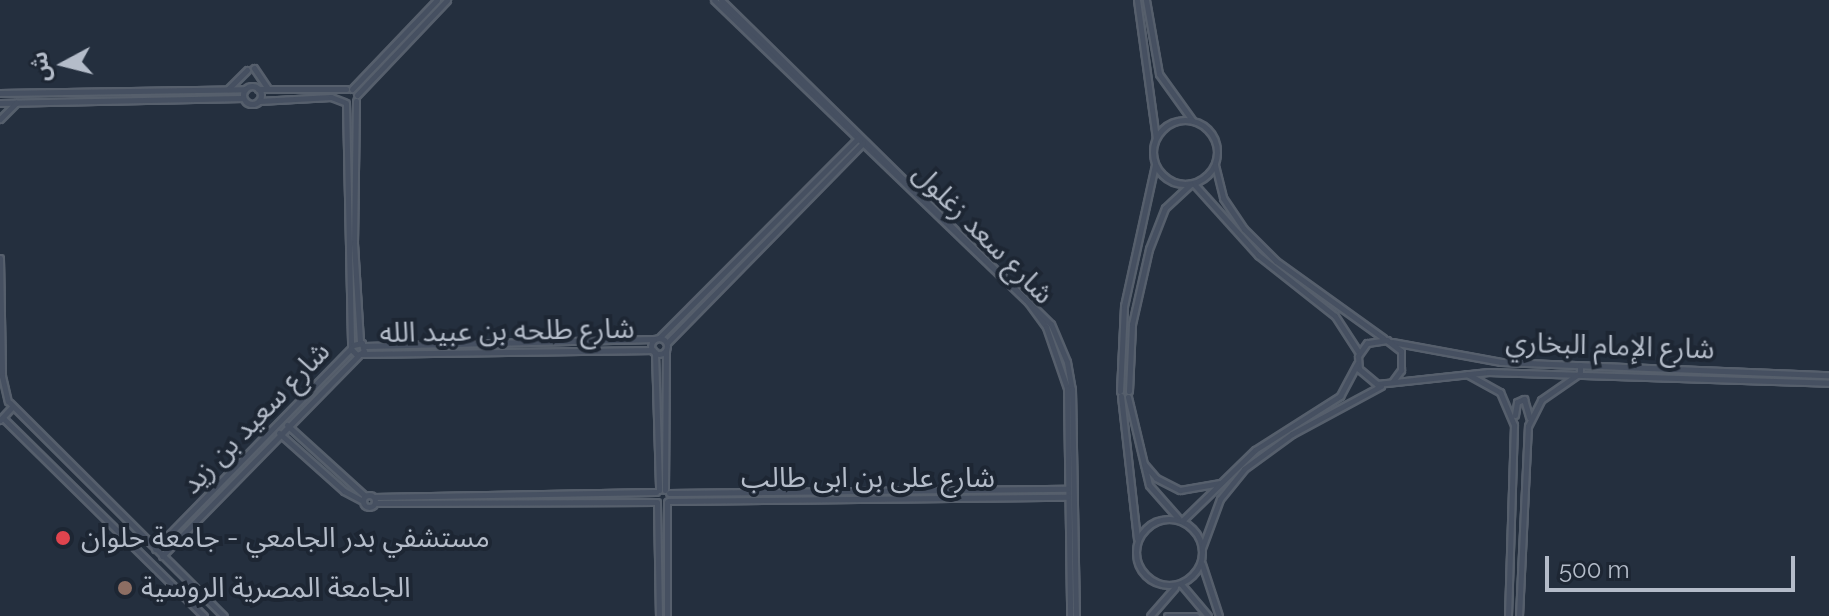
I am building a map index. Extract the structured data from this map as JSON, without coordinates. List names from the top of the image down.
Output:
{
  "streets": {
    "street": [
      "شارع سعد زغلول",
      "شارع طلحه بن عبيد الله",
      "شارع الإمام البخاري",
      "شارع سعيد بن زيد",
      "شارع على بن ابى طالب"
    ]
  },
  "crossings": [
    ["شارع سعد زغلول", "شارع على بن ابى طالب"],
    ["شارع طلحه بن عبيد الله", "شارع سعيد بن زيد"]
  ],
  "places": ["مستشفي بدر الجامعي - جامعة حلوان", "الجامعة المصرية الروسية"],
  "scale_bar": "500 m",
  "north": "left"
}
